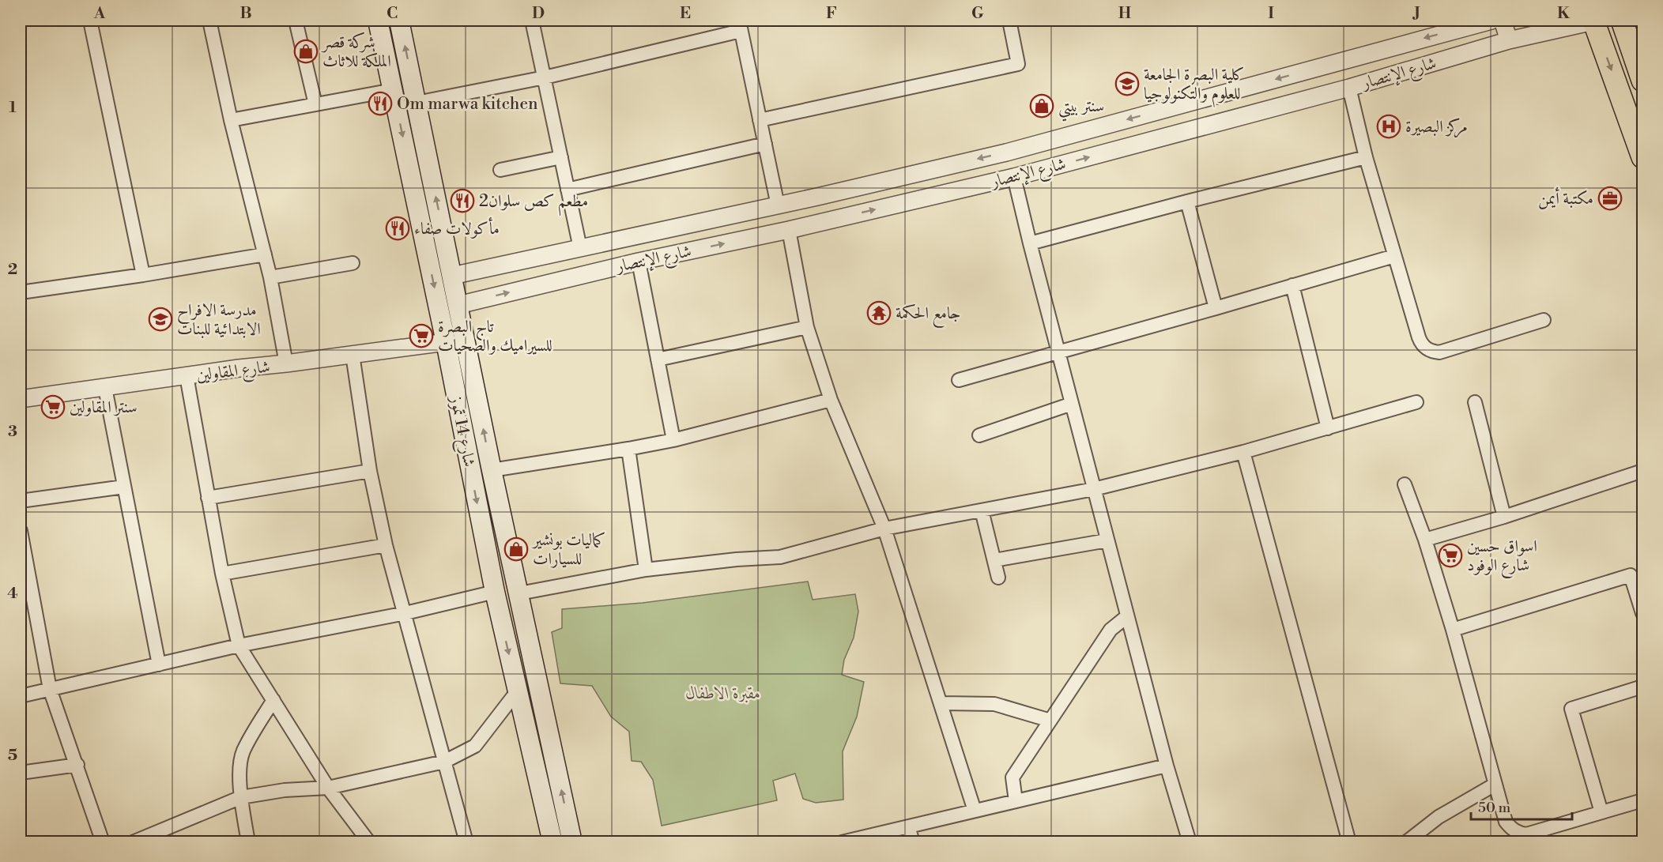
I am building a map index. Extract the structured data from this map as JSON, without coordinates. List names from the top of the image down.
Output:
{
  "streets": {
    "main road": ["شارع 14 تموز"],
    "street": ["شارع الإنتصار", "شارع المقاولين"]
  },
  "crossings": [
    ["شارع الإنتصار", "شارع 14 تموز"],
    ["شارع المقاولين", "شارع 14 تموز"]
  ],
  "parks": ["مقبرة الاطفال"],
  "places": {
    "shop": ["شركة قصر الملكة للاثاث", "سنتر بيتي", "كماليات بونشير للسيارات"],
    "school or university": ["كلية البصرة الجامعة للعلوم والتكنولوجيا", "مدرسة اﻻفراح اﻻبتدائية للبنات"],
    "restaurant": ["Om marwa kitchen", "مطعم كص سلوان2", "مأكولات صفاء"],
    "hospital": ["مركز البصيرة"],
    "office": ["مكتبة أيمن"],
    "temple": ["جامع الحكمة"],
    "supermarket": ["تاج البصرة للسيراميك والصحيات", "سنتر المقاولين", "اسواق حسين شارع الوفود"]
  },
  "scale_bar": "50 m",
  "grid": {
    "columns": [
      "A",
      "B",
      "C",
      "D",
      "E",
      "F",
      "G",
      "H",
      "I",
      "J",
      "K"
    ],
    "rows": [
      "1",
      "2",
      "3",
      "4",
      "5"
    ]
  }
}
